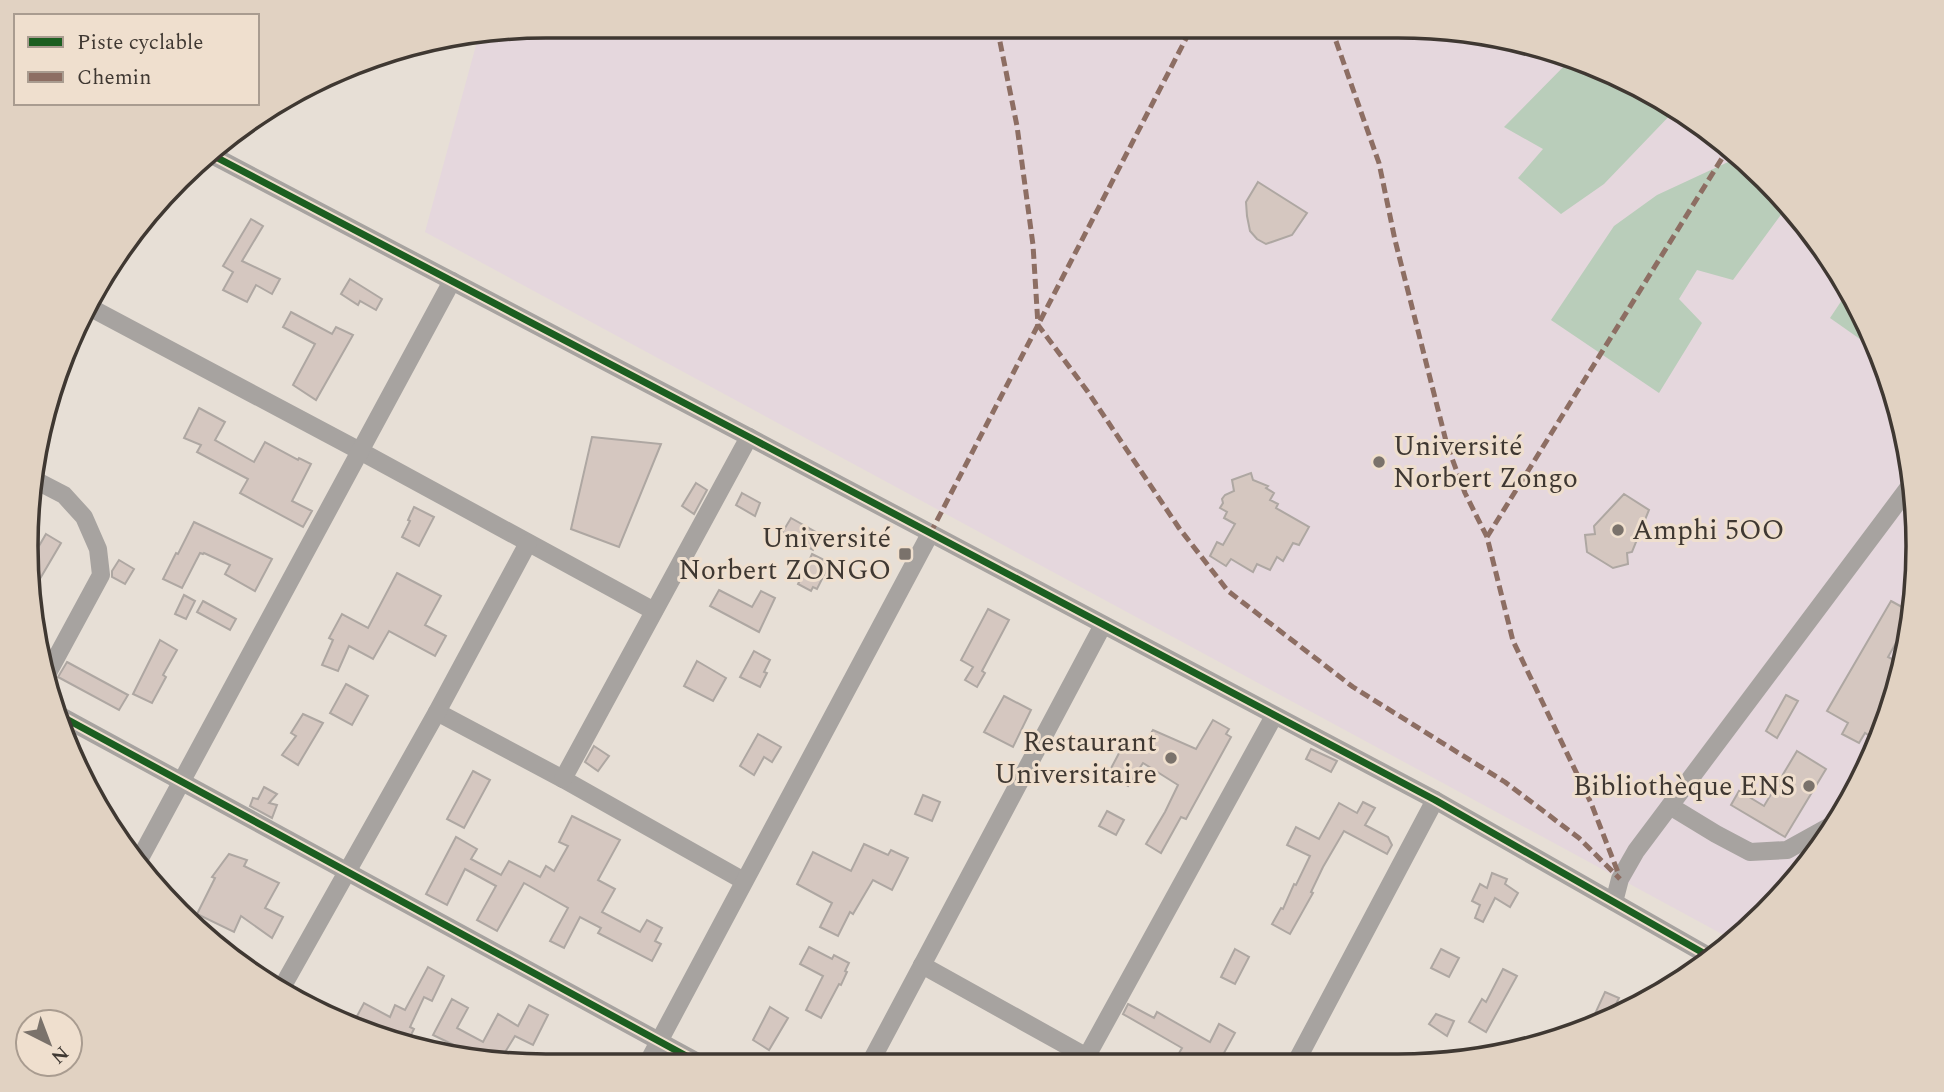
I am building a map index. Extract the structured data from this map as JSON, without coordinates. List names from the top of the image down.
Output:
{
  "places": {
    "other": [
      "Université Norbert Zongo",
      "Amphi 5OO",
      "Restaurant Universitaire",
      "Bibliothèque ENS"
    ],
    "transit": ["Université Norbert ZONGO"]
  },
  "legend": ["Piste cyclable", "Chemin"],
  "north": "bottom right"
}
